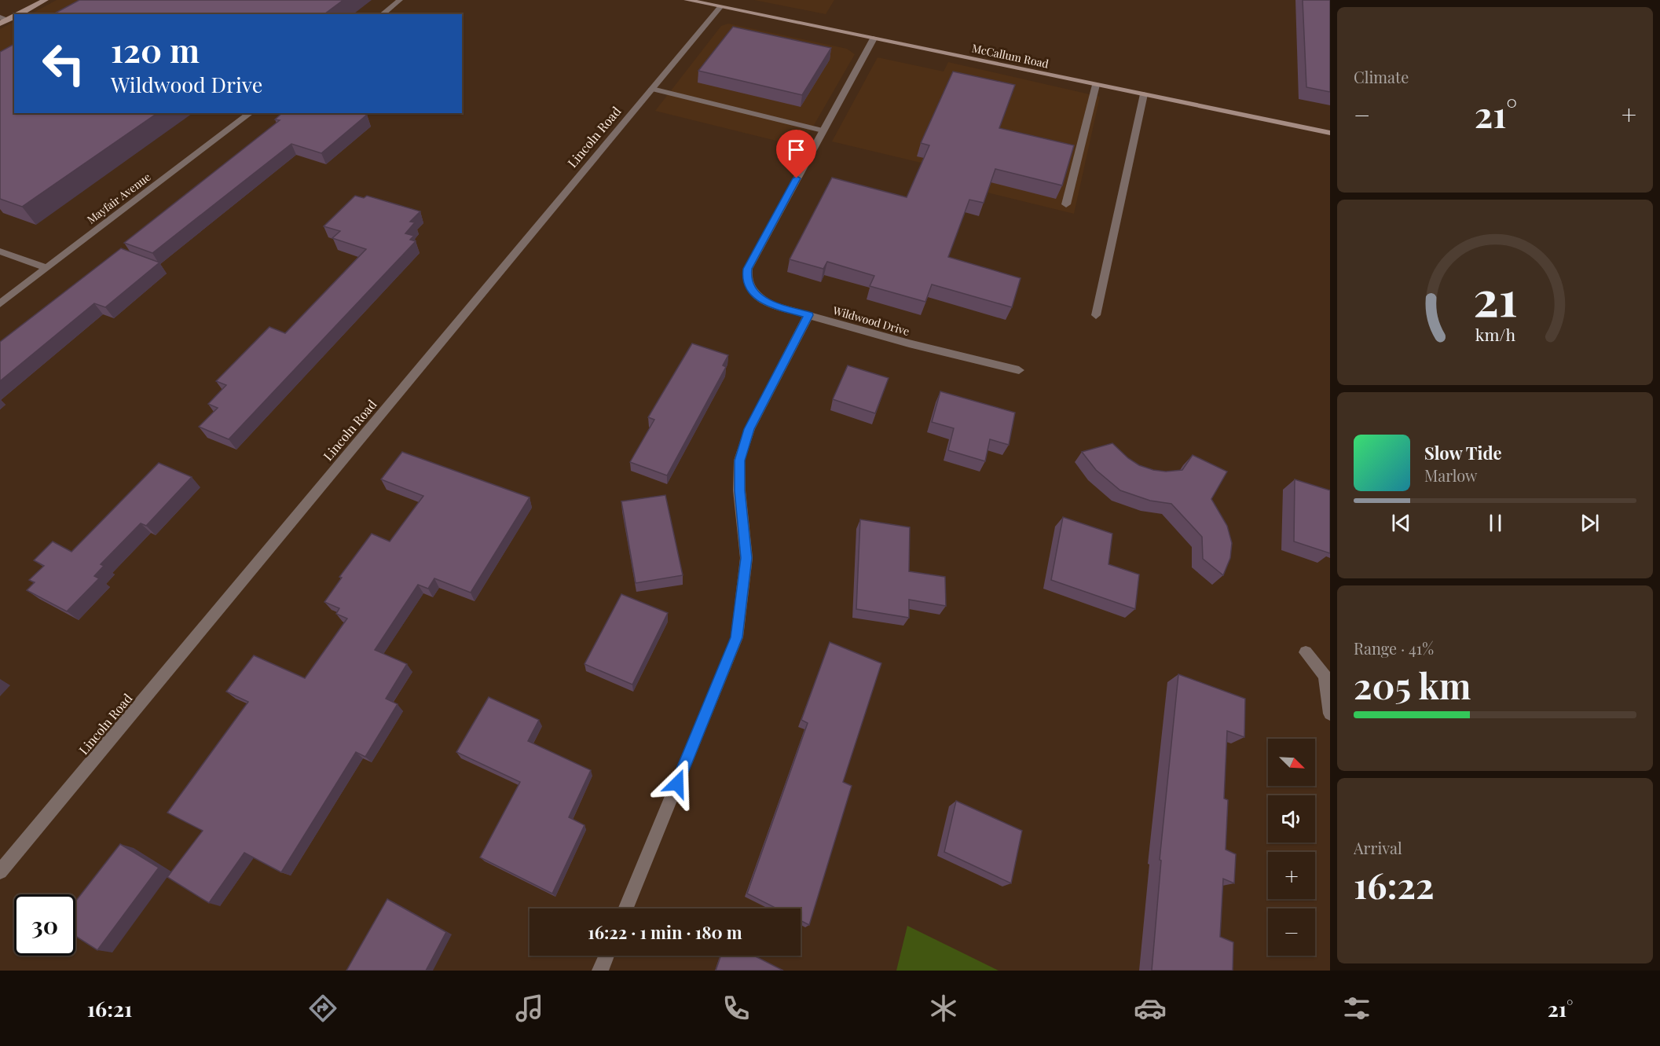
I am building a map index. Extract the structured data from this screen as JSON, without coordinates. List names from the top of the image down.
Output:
{
  "streets": {
    "main road": ["McCallum Road"],
    "street": ["Lincoln Road", "Mayfair Avenue", "Wildwood Drive"]
  },
  "crossings": [
    ["McCallum Road", "Lincoln Road"],
    ["McCallum Road", "Wildwood Drive"]
  ],
  "north": "bottom right",
  "page": {
    "tile": [
      "Climate",
      ["Range · 41%", "205 km"],
      ["Arrival", "16:22"]
    ],
    "turn": ["120 m", "Wildwood Drive"],
    "heat": ["−", "21°", "+"],
    "song": ["Slow Tide", "Marlow"],
    "map_buttons": ["+", "−"],
    "limit": "30",
    "trip": "16:22 · 1 min · 180 m",
    "tabs": ["16:21", "21°"],
    "gauge": ["21", "km/h"]
  }
}
